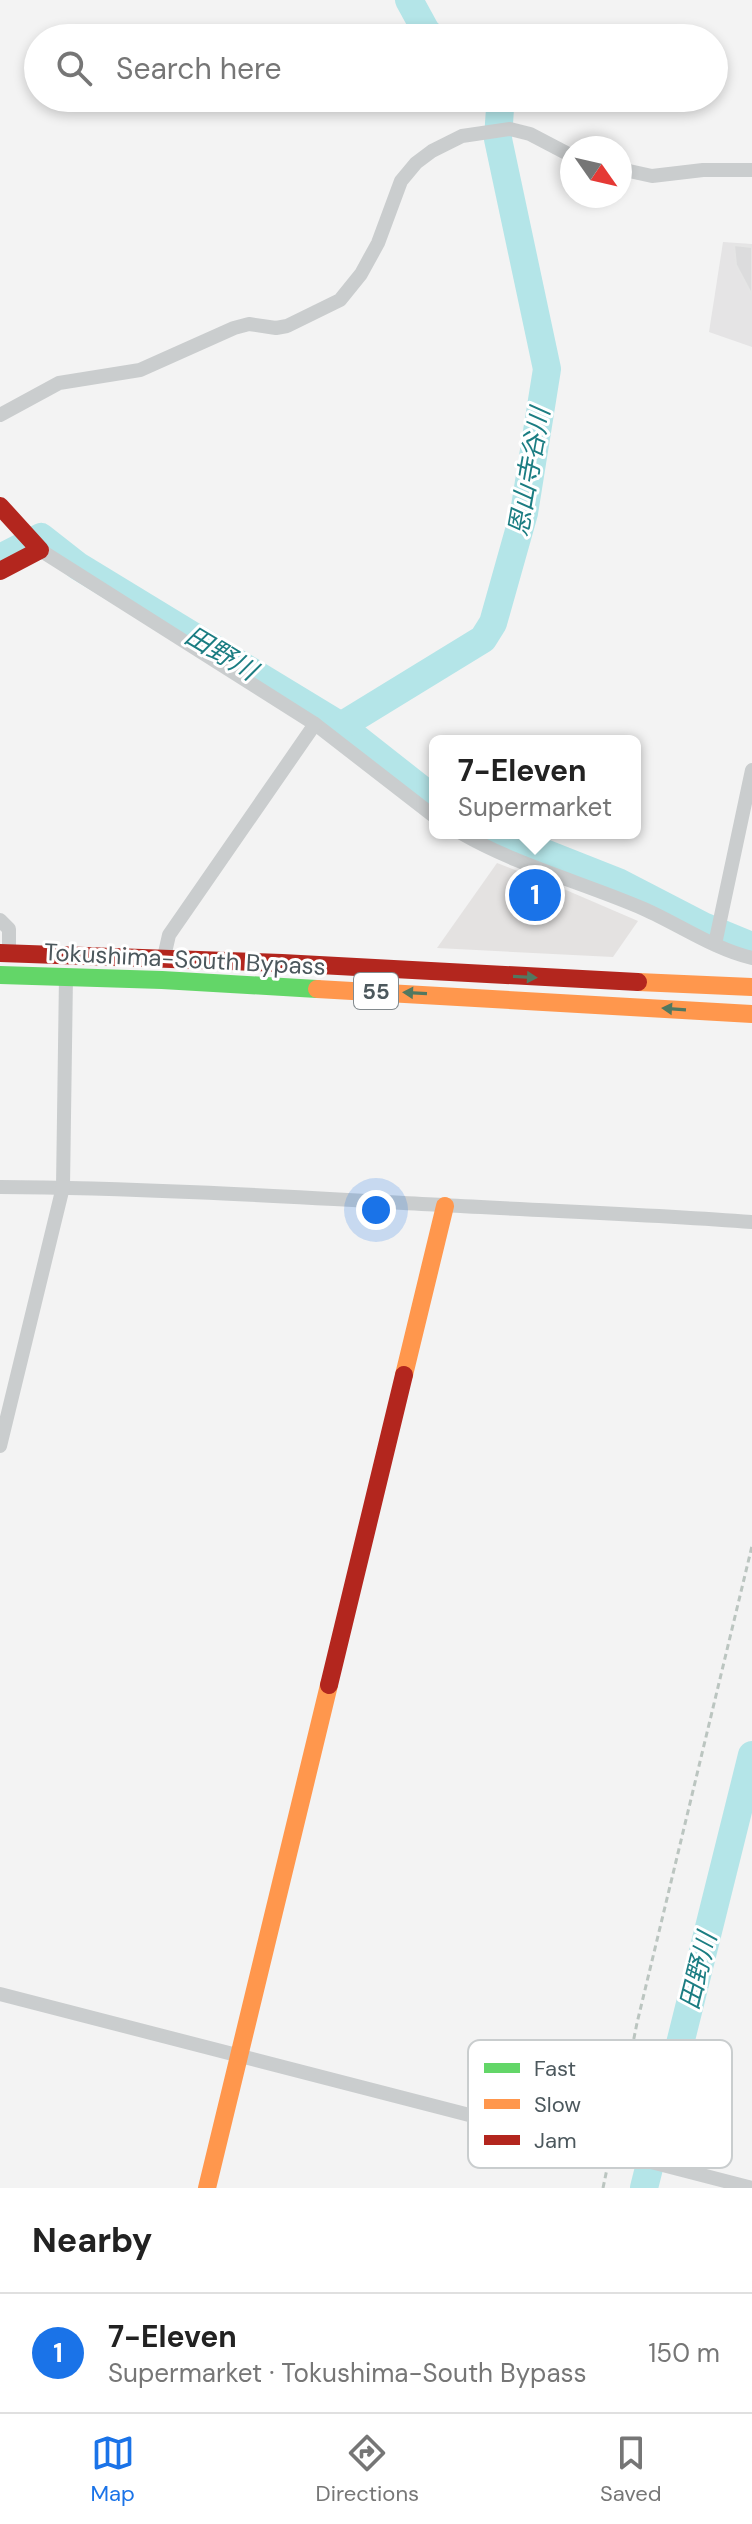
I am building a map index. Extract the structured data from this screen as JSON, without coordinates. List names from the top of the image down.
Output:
{
  "streets": {
    "main road": ["Tokushima-South Bypass", "55"]
  },
  "water": ["恩山寺谷川", "田野川"],
  "legend": ["Fast", "Slow", "Jam"],
  "north": "bottom right",
  "page": {
    "search": "Search here",
    "popup": ["7-Eleven", "Supermarket"],
    "pins": "1",
    "heading": "Nearby",
    "list": [
      {
        "mark": "1",
        "name": "7-Eleven",
        "note": "Supermarket · Tokushima-South Bypass",
        "value": "150 m"
      }
    ],
    "nav": ["Map", "Directions", "Saved"]
  }
}
